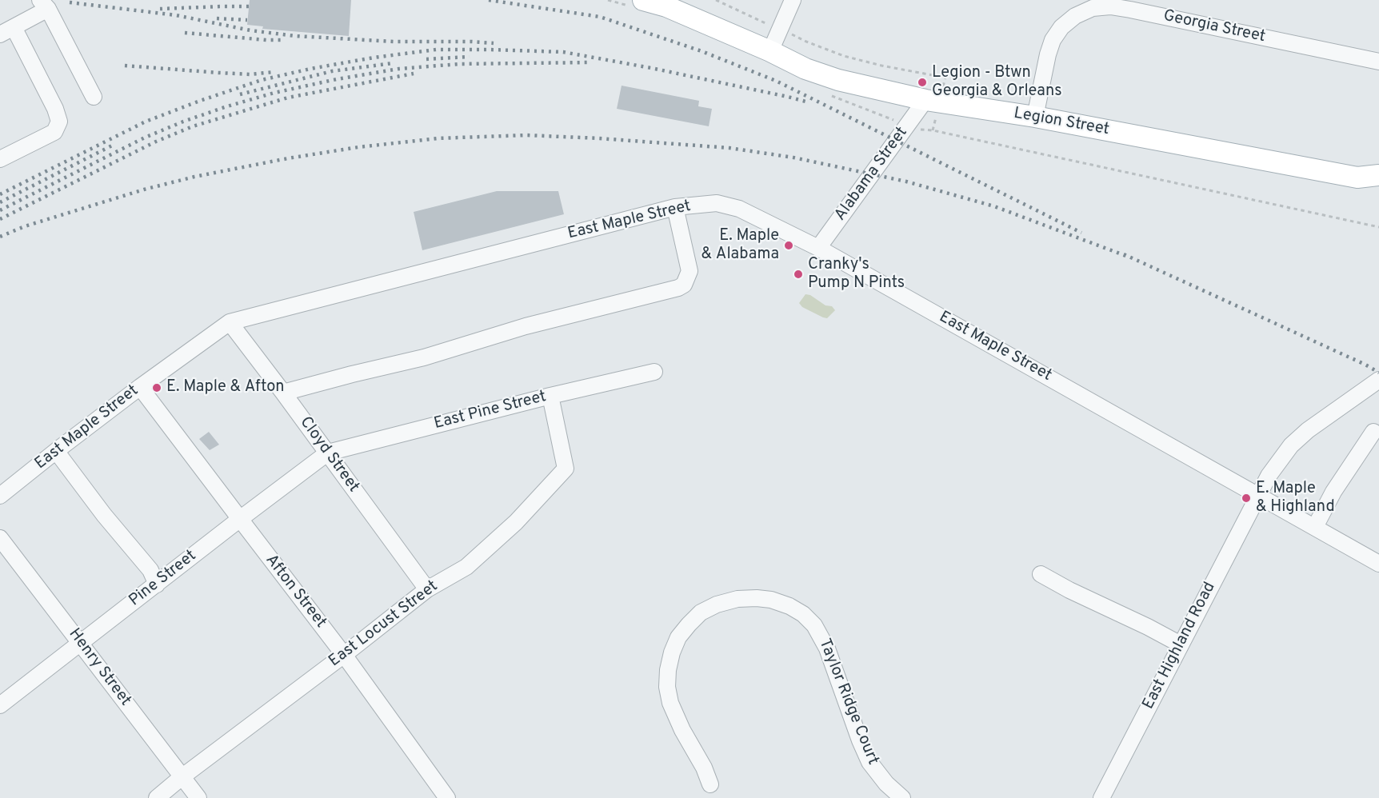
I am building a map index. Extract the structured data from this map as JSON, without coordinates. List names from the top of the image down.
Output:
{
  "streets": {
    "main road": ["Legion Street"],
    "street": [
      "Georgia Street",
      "Alabama Street",
      "East Maple Street",
      "East Pine Street",
      "Cloyd Street",
      "Pine Street",
      "Afton Street",
      "East Locust Street",
      "East Highland Road",
      "Henry Street",
      "Taylor Ridge Court"
    ]
  },
  "crossings": [
    ["Georgia Street", "Legion Street"],
    ["Legion Street", "Alabama Street"],
    ["Alabama Street", "East Maple Street"],
    ["East Maple Street", "Cloyd Street"],
    ["East Maple Street", "Afton Street"],
    ["East Maple Street", "East Highland Road"],
    ["East Pine Street", "Cloyd Street"],
    ["East Pine Street", "Pine Street"],
    ["East Pine Street", "East Locust Street"],
    ["Cloyd Street", "Pine Street"],
    ["Cloyd Street", "East Locust Street"],
    ["Pine Street", "Afton Street"],
    ["Pine Street", "Henry Street"],
    ["Afton Street", "East Locust Street"],
    ["East Locust Street", "Henry Street"]
  ],
  "places": [
    "Legion - Btwn Georgia & Orleans",
    "E. Maple & Alabama",
    "Cranky's Pump N Pints",
    "E. Maple & Afton",
    "E. Maple & Highland"
  ]
}
